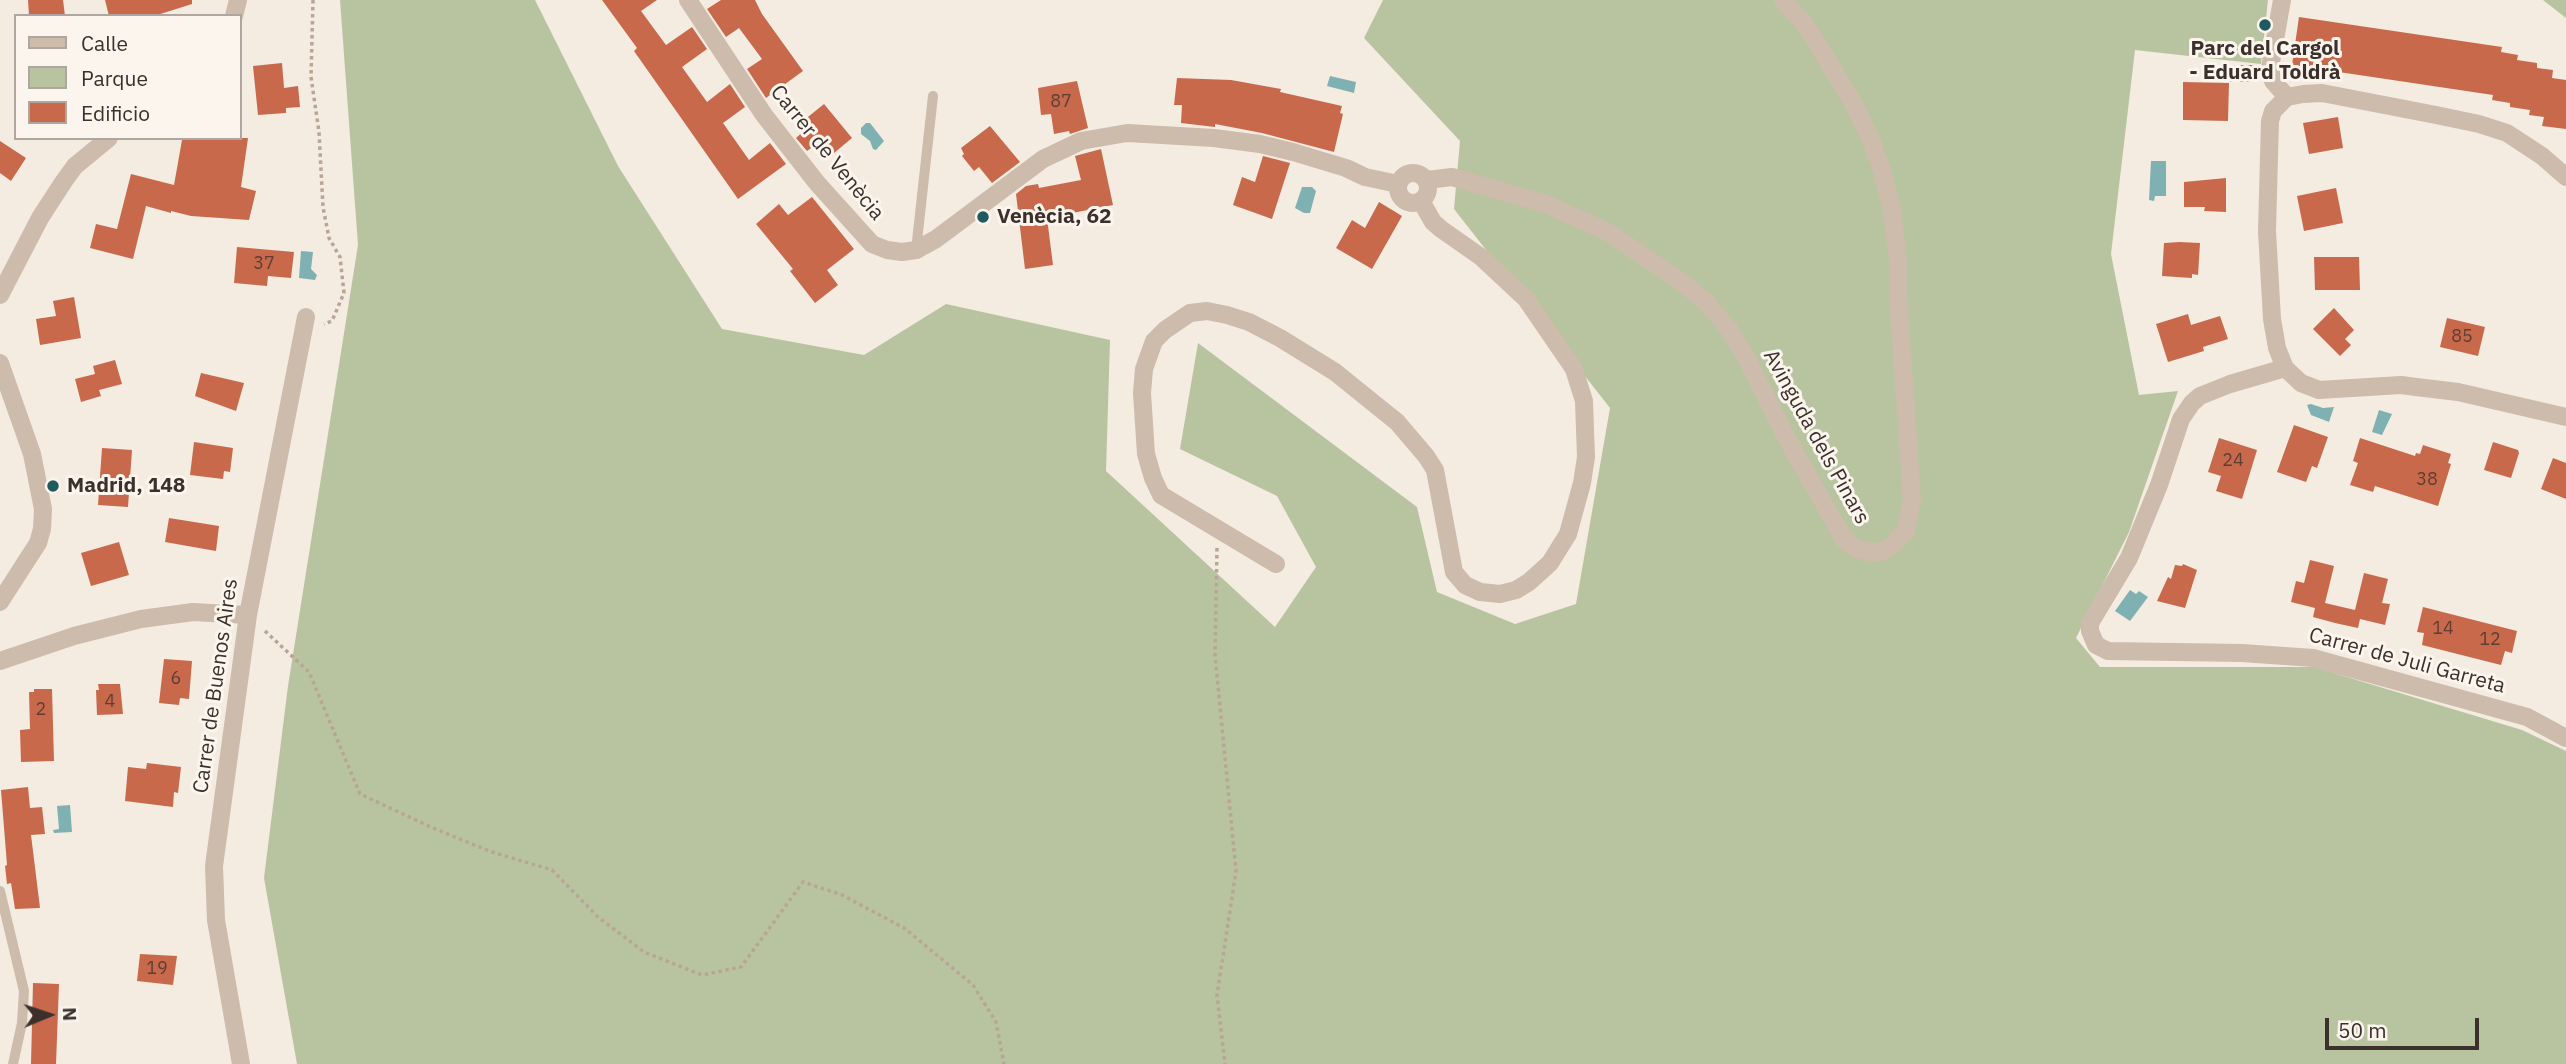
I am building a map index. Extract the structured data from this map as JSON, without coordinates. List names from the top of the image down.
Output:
{
  "streets": {
    "street": [
      "Carrer de Venècia",
      "Avinguda dels Pinars",
      "Carrer de Juli Garreta",
      "Carrer de Buenos Aires"
    ]
  },
  "places": ["Parc del Cargol - Eduard Toldrà", "Venècia, 62", "Madrid, 148"],
  "house_numbers": [
    "87",
    "37",
    "85",
    "24",
    "38",
    "14",
    "12",
    "6",
    "4",
    "2",
    "19"
  ],
  "legend": ["Calle", "Parque", "Edificio"],
  "scale_bar": "50 m",
  "north": "right"
}
